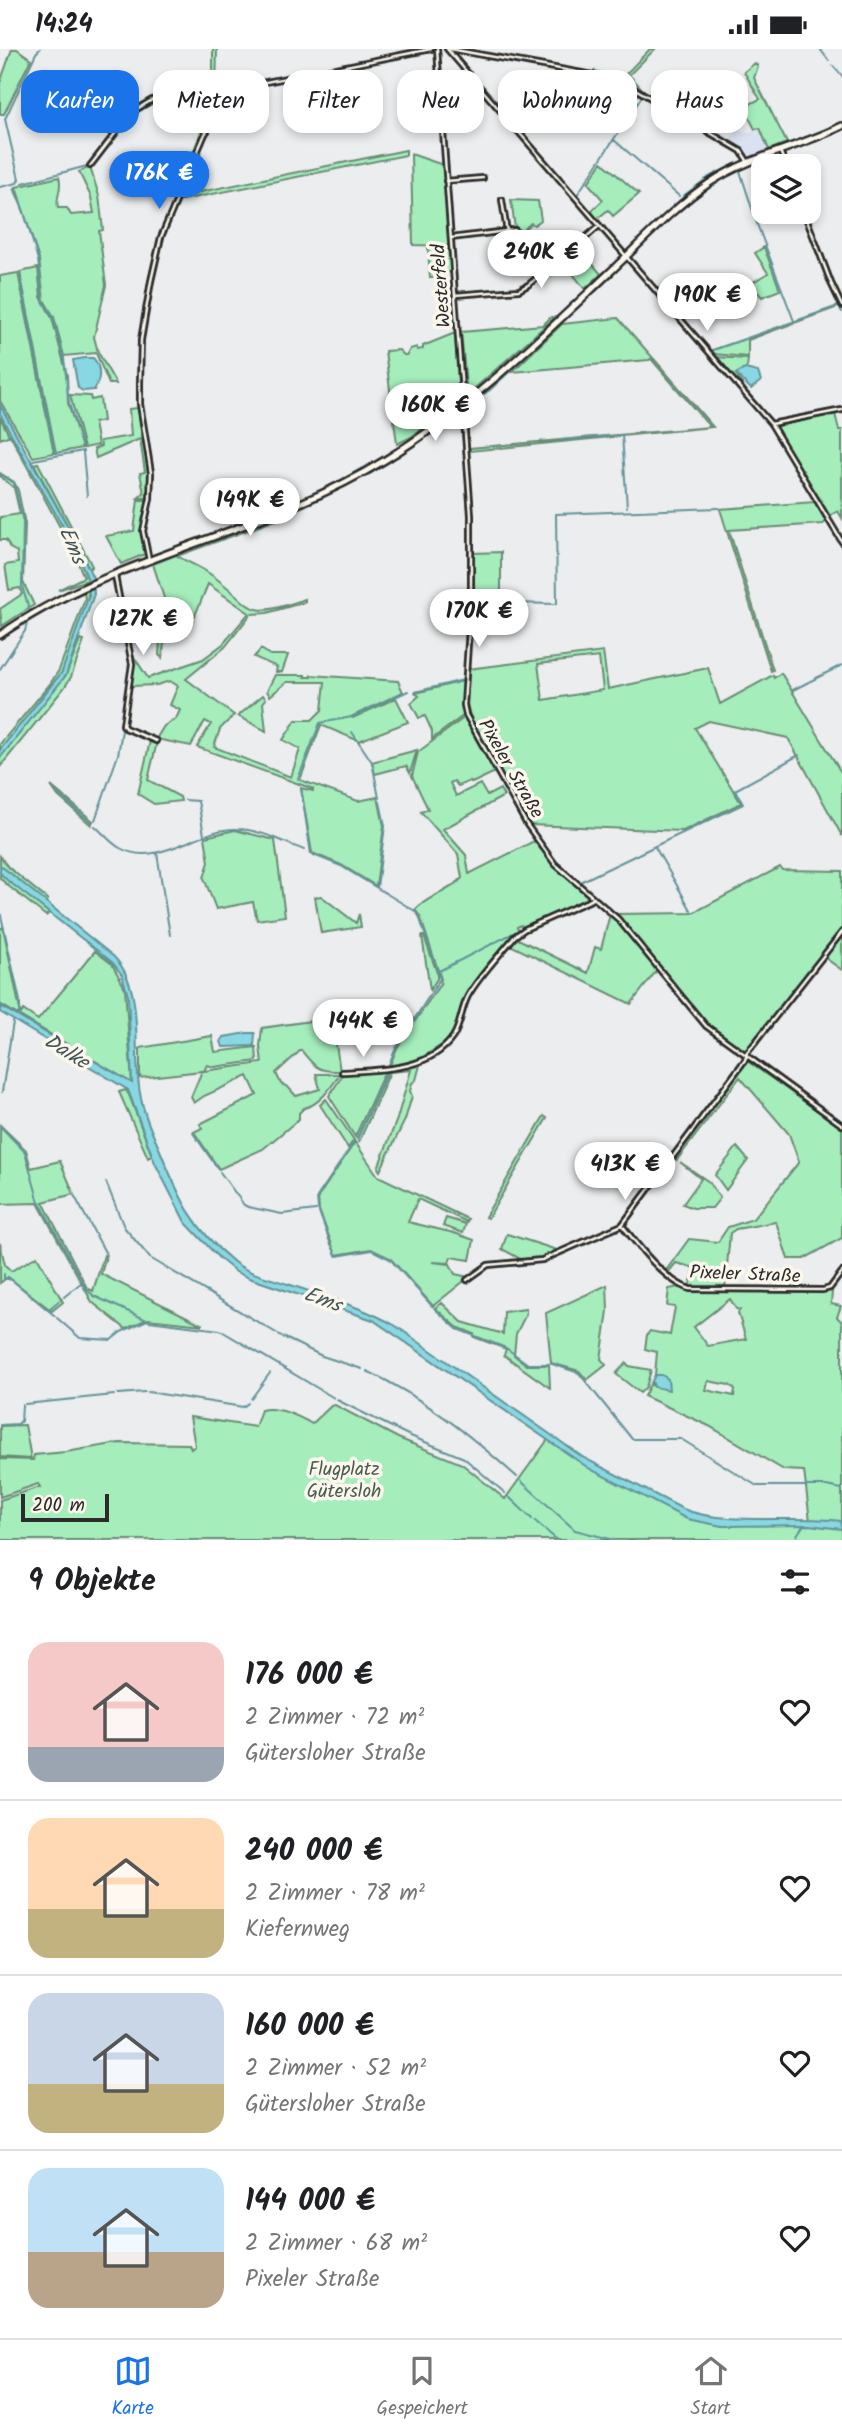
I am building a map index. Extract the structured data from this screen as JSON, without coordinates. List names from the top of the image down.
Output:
{
  "streets": {
    "street": ["Westerfeld", "Pixeler Straße"]
  },
  "crossings": [
    ["Westerfeld", "Pixeler Straße"]
  ],
  "water": ["Ems", "Dalke"],
  "parks": ["Flugplatz Gütersloh"],
  "scale_bar": "200 m",
  "page": {
    "status": "14:24",
    "chip": [
      "Kaufen",
      "Mieten",
      "Filter",
      "Neu",
      "Wohnung",
      "Haus"
    ],
    "price": [
      "176K €",
      "240K €",
      "190K €",
      "160K €",
      "149K €",
      "170K €",
      "127K €",
      "144K €",
      "413K €"
    ],
    "scale": "200 m",
    "heading": "9 Objekte",
    "list": [
      {
        "name": "176 000 €",
        "note": "2 Zimmer · 72 m² · Gütersloher Straße"
      },
      {
        "name": "240 000 €",
        "note": "2 Zimmer · 78 m² · Kiefernweg"
      },
      {
        "name": "160 000 €",
        "note": "2 Zimmer · 52 m² · Gütersloher Straße"
      },
      {
        "name": "144 000 €",
        "note": "2 Zimmer · 68 m² · Pixeler Straße"
      }
    ],
    "tabs": ["Karte", "Gespeichert", "Start"]
  }
}
